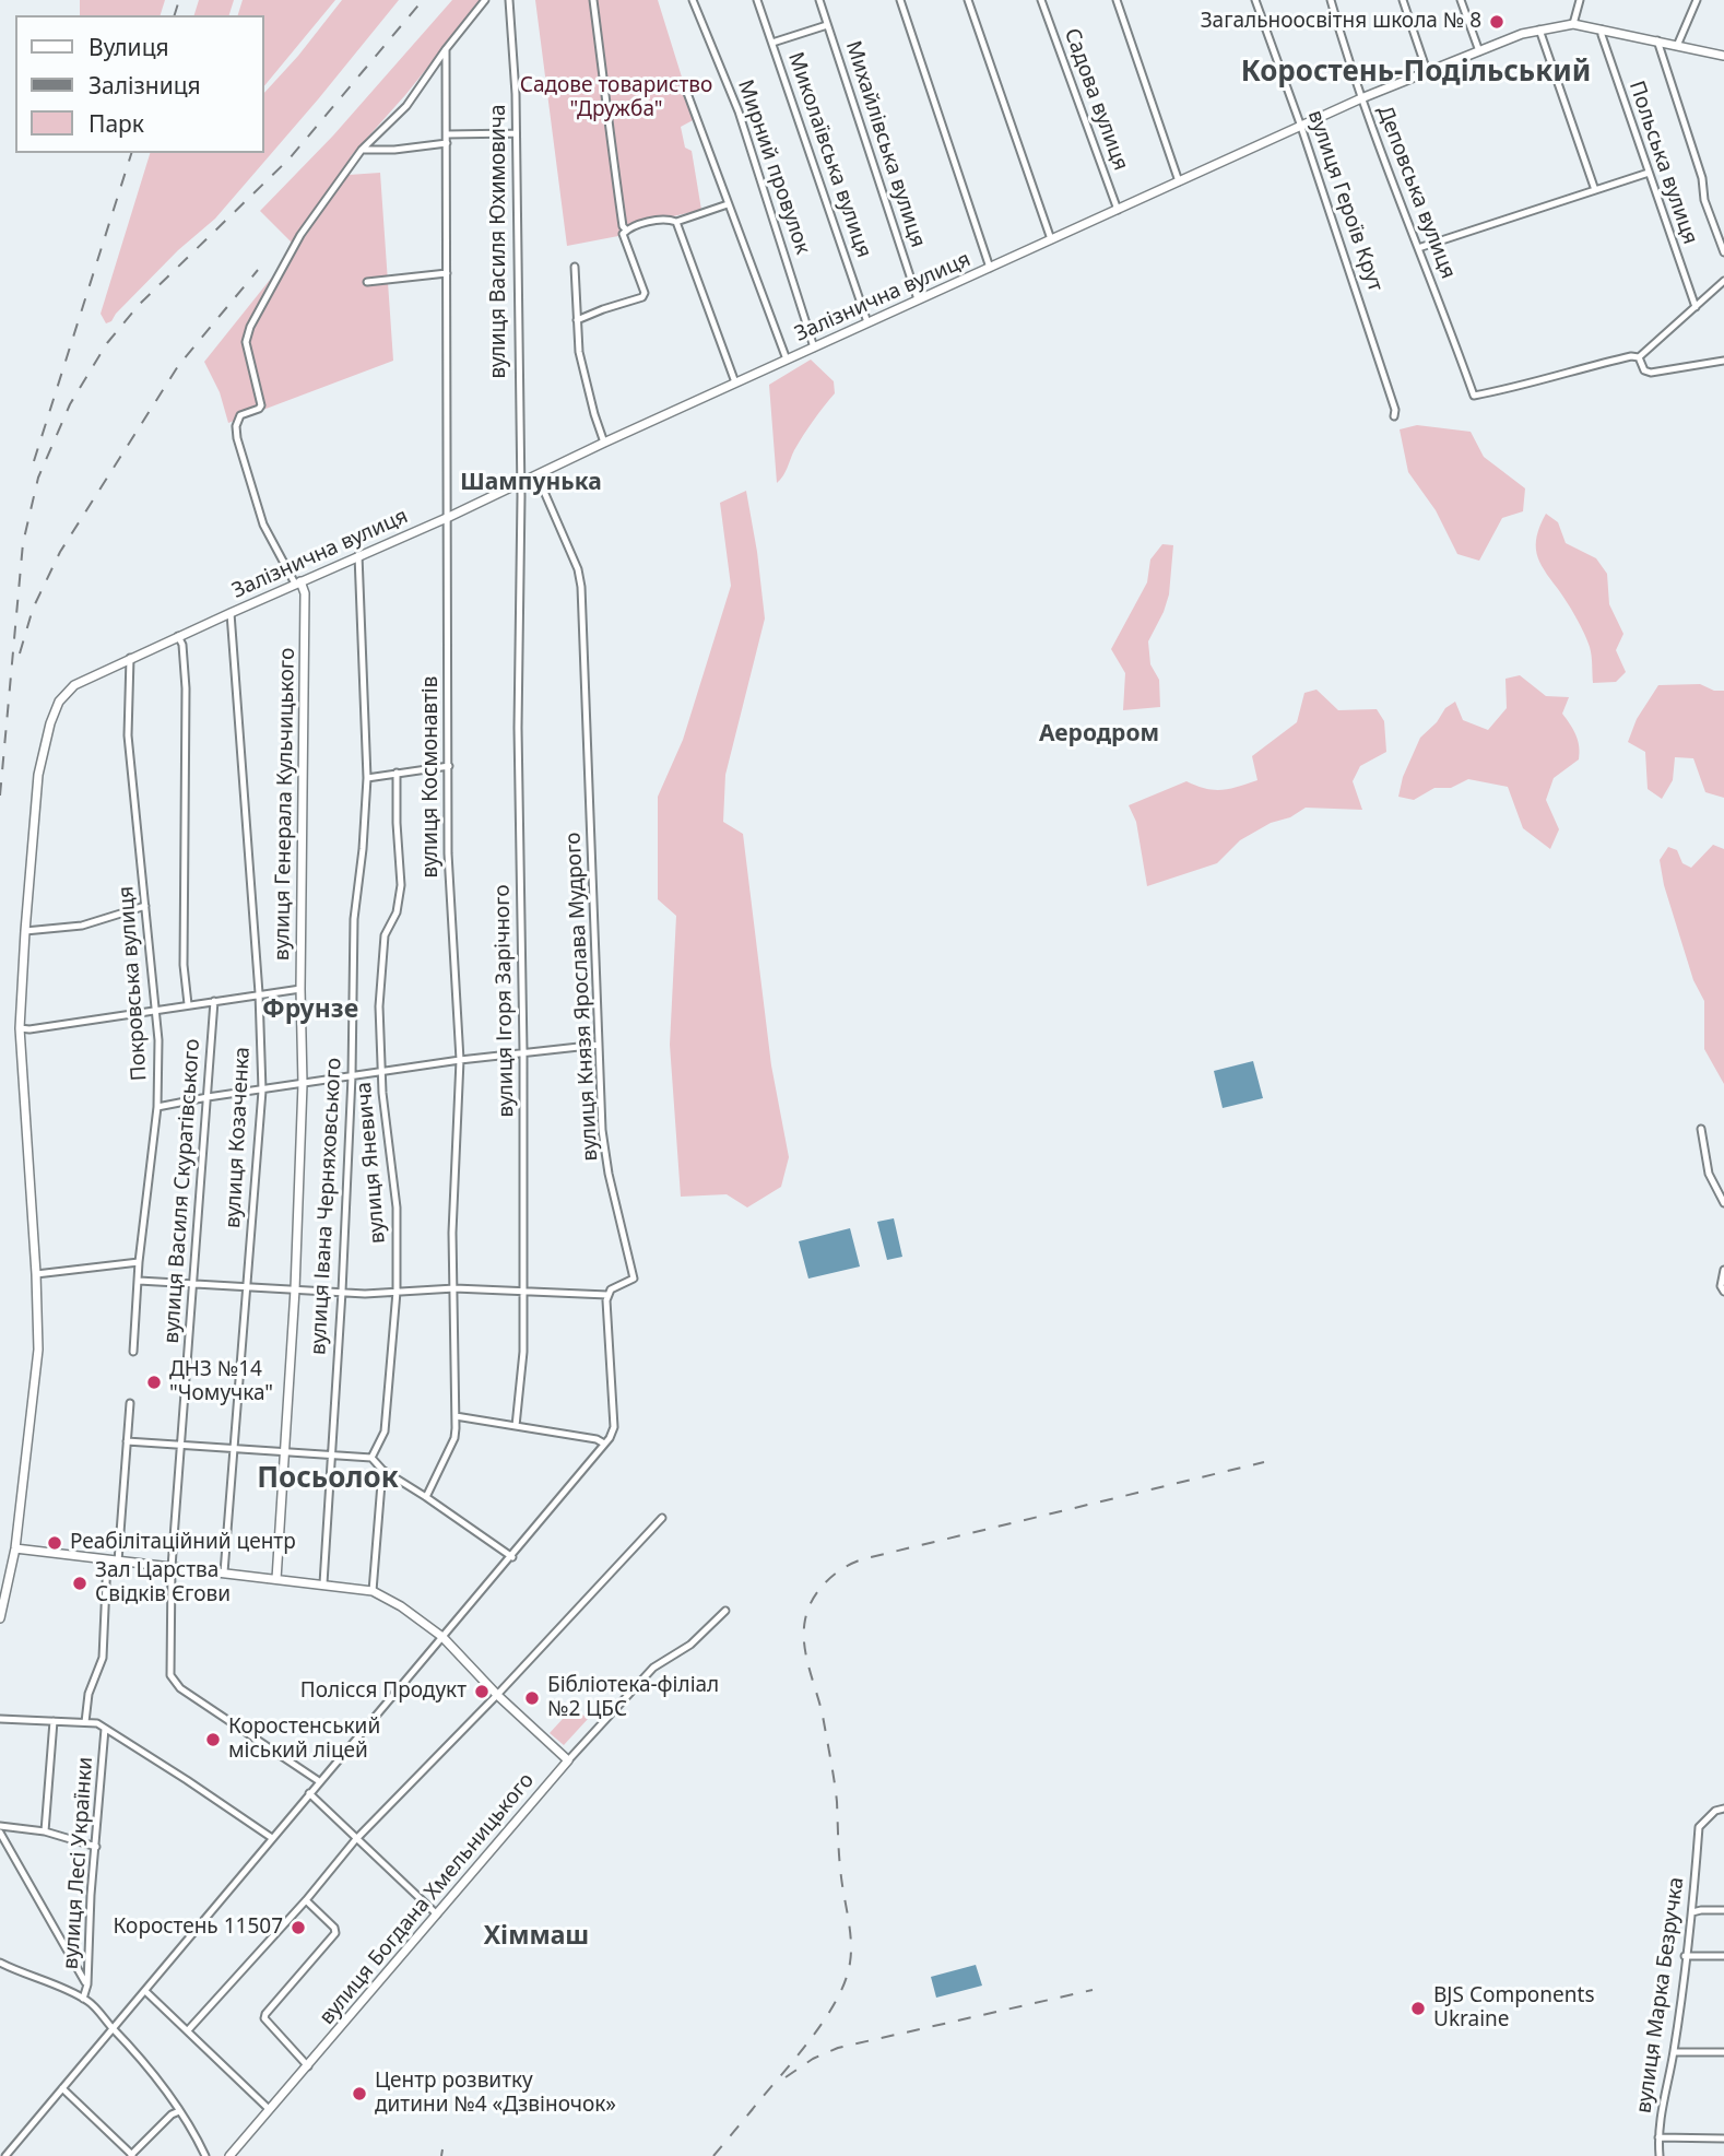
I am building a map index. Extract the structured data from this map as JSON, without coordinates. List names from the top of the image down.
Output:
{
  "streets": {
    "street": [
      "Садова вулиця",
      "Михайлівська вулиця",
      "Миколаївська вулиця",
      "Польська вулиця",
      "Мирний провулок",
      "Деповська вулиця",
      "вулиця Героїв Крут",
      "вулиця Василя Юхимовича",
      "Залізнична вулиця",
      "вулиця Космонавтів",
      "вулиця Генерала Кульчицького",
      "Покровська вулиця",
      "вулиця Князя Ярослава Мудрого",
      "вулиця Ігоря Зарічного",
      "вулиця Козаченка",
      "вулиця Яневича",
      "вулиця Василя Скуратівського",
      "вулиця Івана Черняховського",
      "вулиця Лесі Українки",
      "вулиця Богдана Хмельницького",
      "вулиця Марка Безручка"
    ]
  },
  "crossings": [
    ["Садова вулиця", "Залізнична вулиця"],
    ["Михайлівська вулиця", "Залізнична вулиця"],
    ["Миколаївська вулиця", "Залізнична вулиця"],
    ["Польська вулиця", "Залізнична вулиця"],
    ["Мирний провулок", "Залізнична вулиця"],
    ["Деповська вулиця", "Залізнична вулиця"],
    ["вулиця Героїв Крут", "Залізнична вулиця"],
    ["вулиця Василя Юхимовича", "Залізнична вулиця"],
    ["вулиця Василя Юхимовича", "вулиця Ігоря Зарічного"],
    ["Залізнична вулиця", "вулиця Космонавтів"],
    ["Залізнична вулиця", "вулиця Генерала Кульчицького"],
    ["Залізнична вулиця", "Покровська вулиця"],
    ["Залізнична вулиця", "вулиця Князя Ярослава Мудрого"],
    ["Залізнична вулиця", "вулиця Ігоря Зарічного"],
    ["Залізнична вулиця", "вулиця Козаченка"],
    ["Залізнична вулиця", "вулиця Івана Черняховського"]
  ],
  "districts": [
    "Коростень-Подільський",
    "Шампунька",
    "Аеродром",
    "Фрунзе",
    "Посьолок",
    "Хіммаш"
  ],
  "parks": ["Садове товариство \"Дружба\""],
  "places": [
    "Загальноосвітня школа № 8",
    "ДНЗ №14 \"Чомучка\"",
    "Реабілітаційний центр",
    "Зал Царства Свідків Єгови",
    "Полісся Продукт",
    "Бібліотека-філіал №2 ЦБС",
    "Коростенський міський ліцей",
    "Коростень 11507",
    "BJS Components Ukraine",
    "Центр розвитку дитини №4 «Дзвіночок»"
  ],
  "legend": ["Вулиця", "Залізниця", "Парк"]
}
